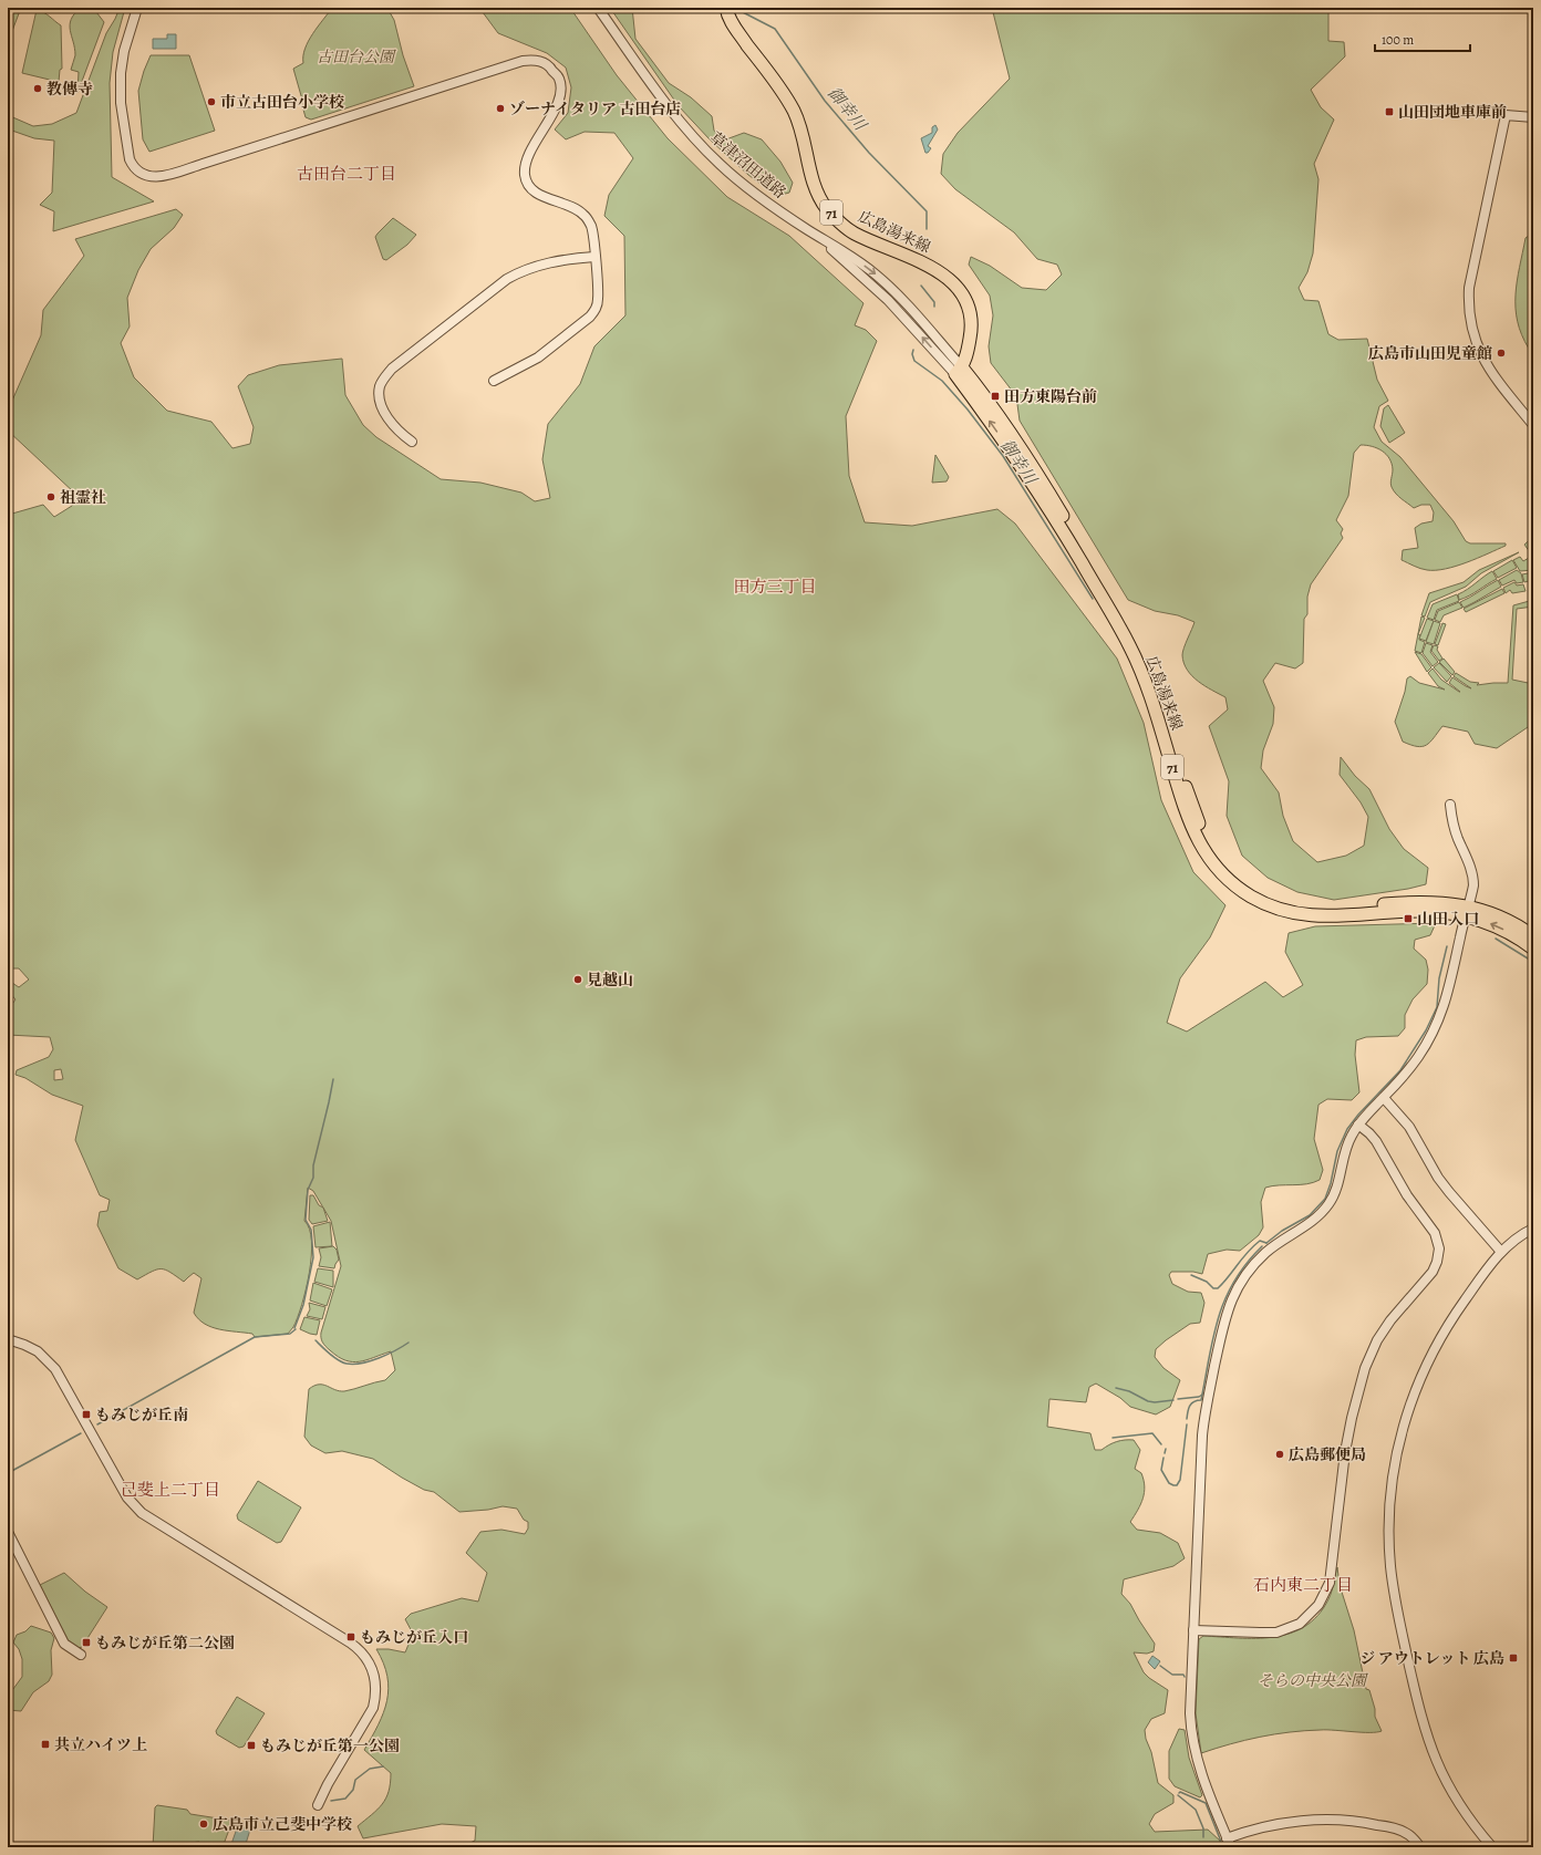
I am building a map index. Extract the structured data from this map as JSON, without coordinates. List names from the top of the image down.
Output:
{
  "streets": {
    "main road": ["71", "広島湯来線"],
    "street": ["草津沼田道路"]
  },
  "crossings": [
    ["草津沼田道路", "広島湯来線"]
  ],
  "districts": [
    "古田台二丁目",
    "田方三丁目",
    "己斐上二丁目",
    "石内東二丁目"
  ],
  "water": ["御幸川"],
  "parks": ["古田台公園", "そらの中央公園"],
  "places": {
    "other": [
      "教傳寺",
      "市立古田台小学校",
      "ゾーナイタリア 古田台店",
      "広島市山田児童館",
      "祖霊社",
      "見越山",
      "広島郵便局",
      "広島市立己斐中学校"
    ],
    "transit": [
      "山田団地車庫前",
      "田方東陽台前",
      "山田入口",
      "もみじが丘南",
      "もみじが丘入口",
      "もみじが丘第二公園",
      "ジ アウトレット 広島",
      "共立ハイツ上",
      "もみじが丘第一公園"
    ]
  },
  "scale_bar": "100 m"
}
